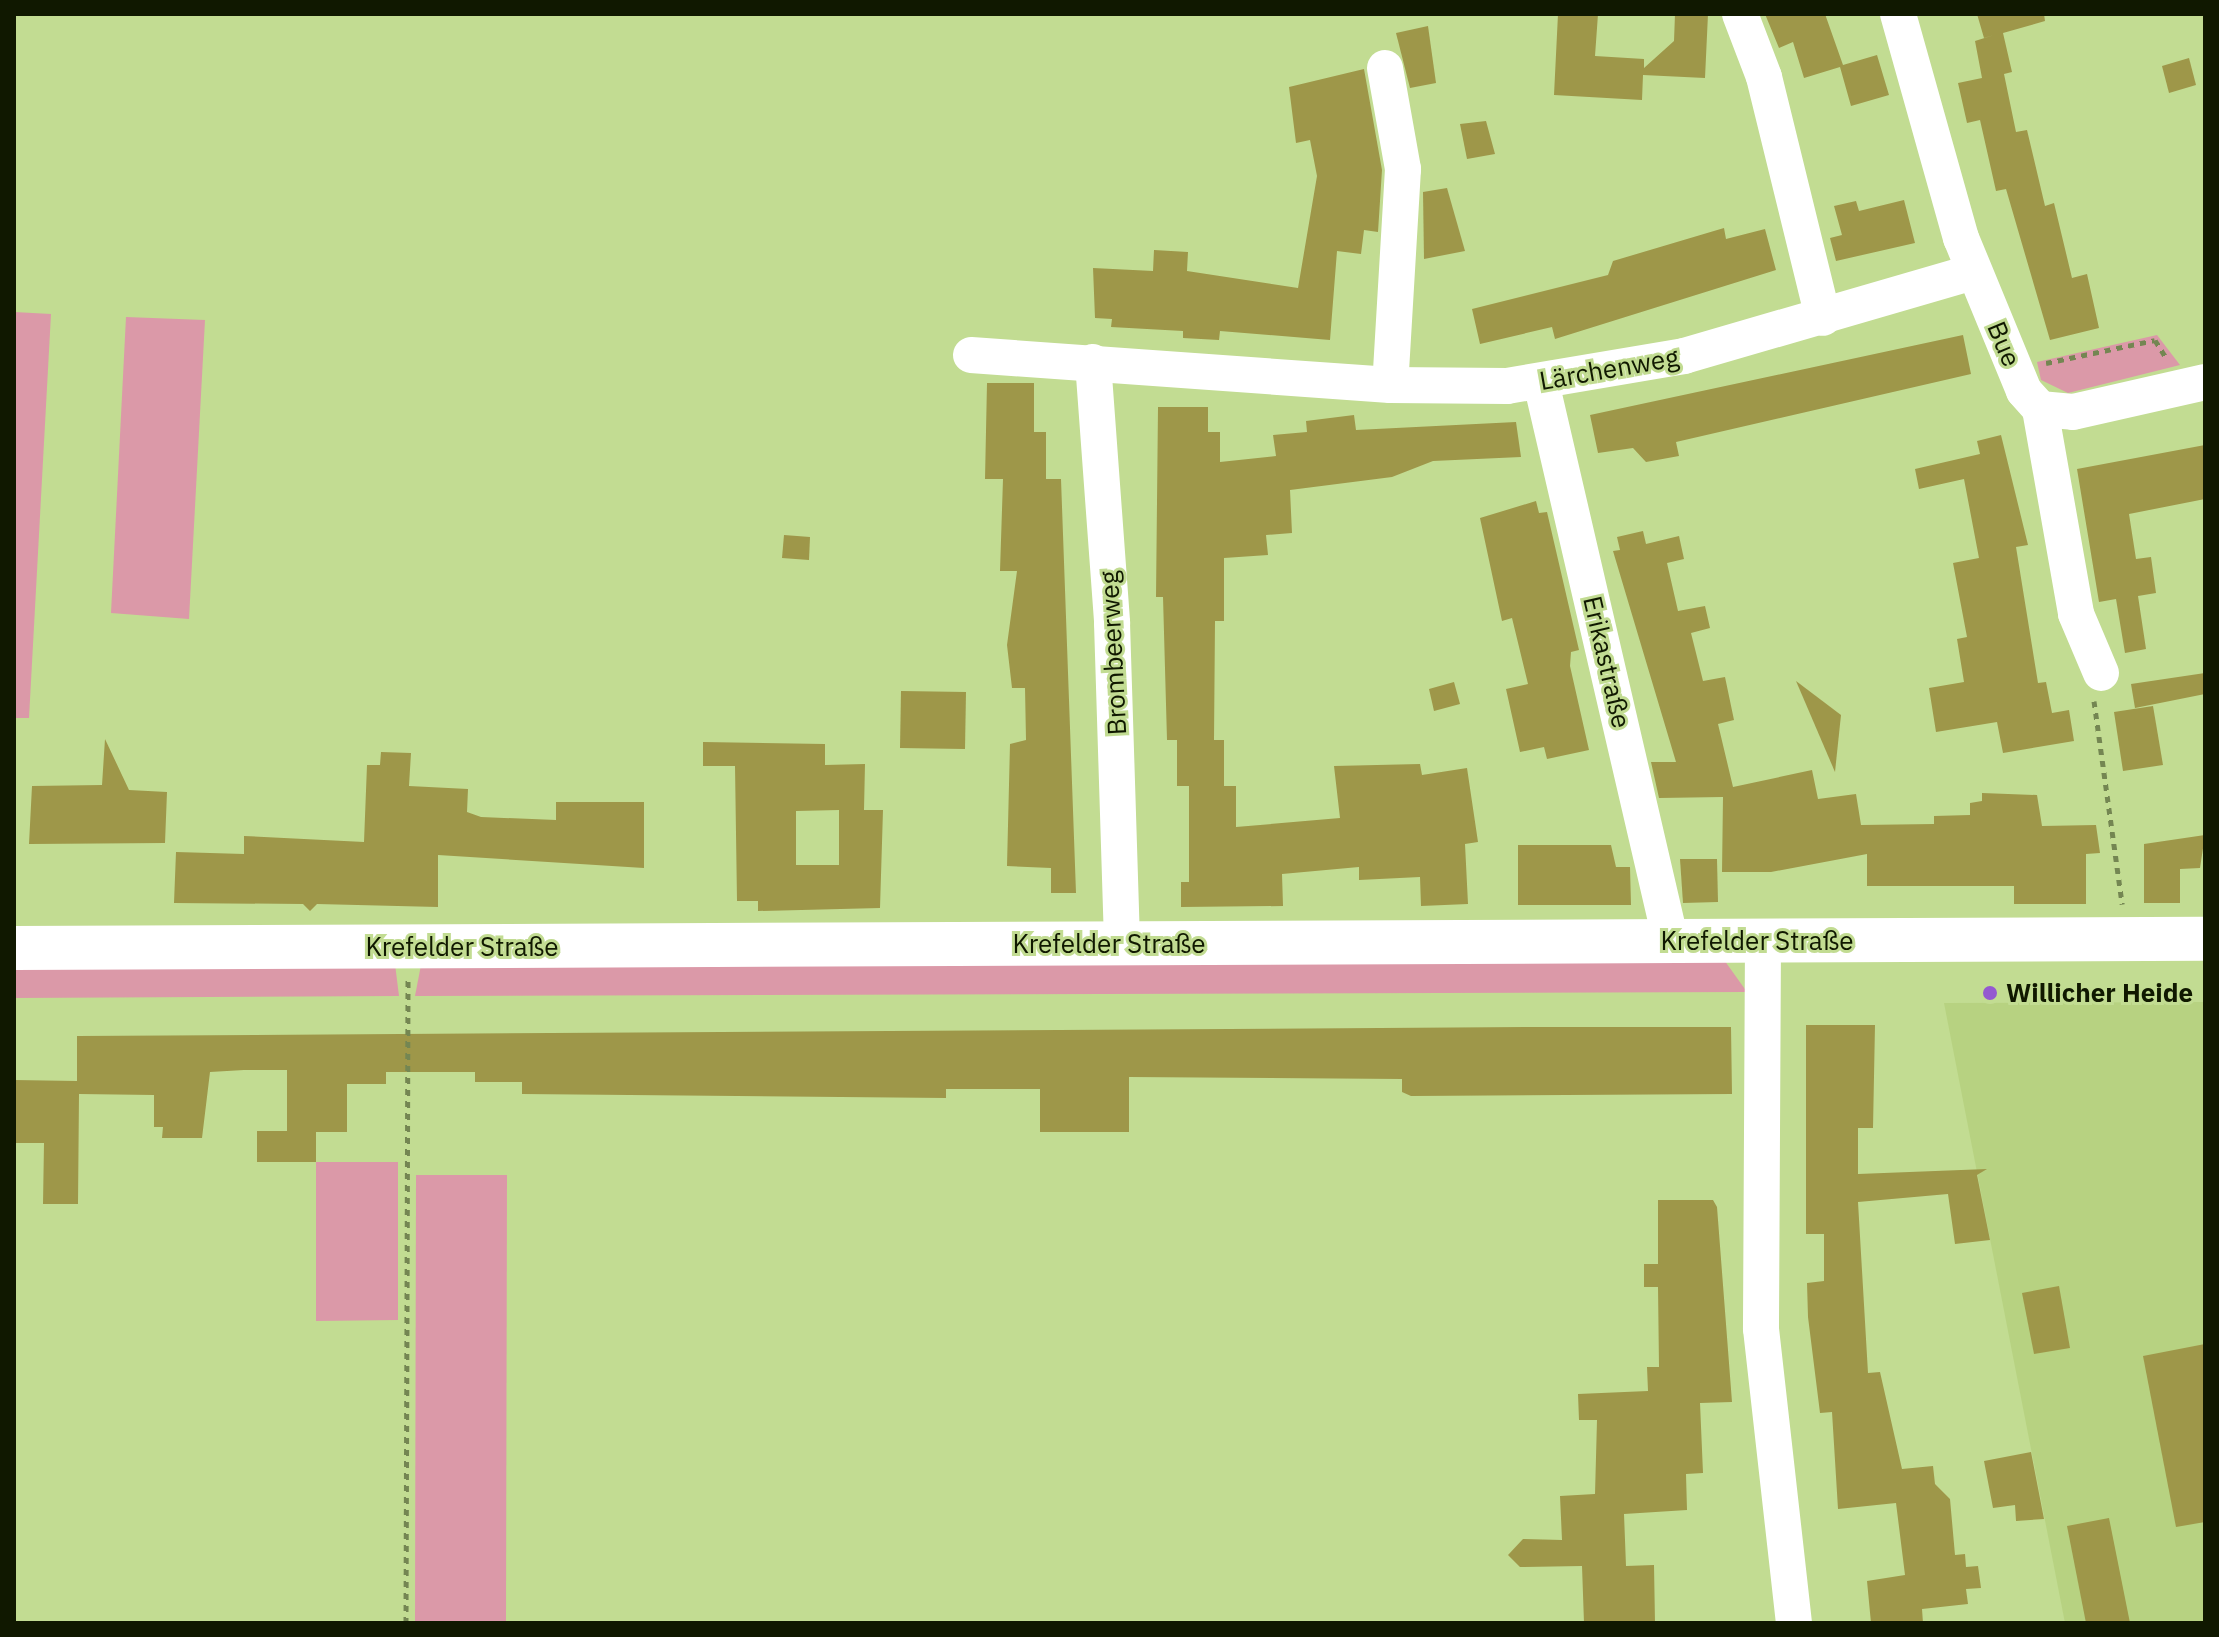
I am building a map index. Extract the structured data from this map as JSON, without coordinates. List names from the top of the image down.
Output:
{
  "streets": {
    "main road": ["Krefelder Straße"],
    "street": [
      "Bue",
      "Lärchenweg",
      "Brombeerweg",
      "Erikastraße"
    ]
  },
  "crossings": [
    ["Bue", "Lärchenweg"],
    ["Lärchenweg", "Brombeerweg"],
    ["Lärchenweg", "Erikastraße"],
    ["Brombeerweg", "Krefelder Straße"],
    ["Erikastraße", "Krefelder Straße"]
  ],
  "places": ["Willicher Heide"]
}
